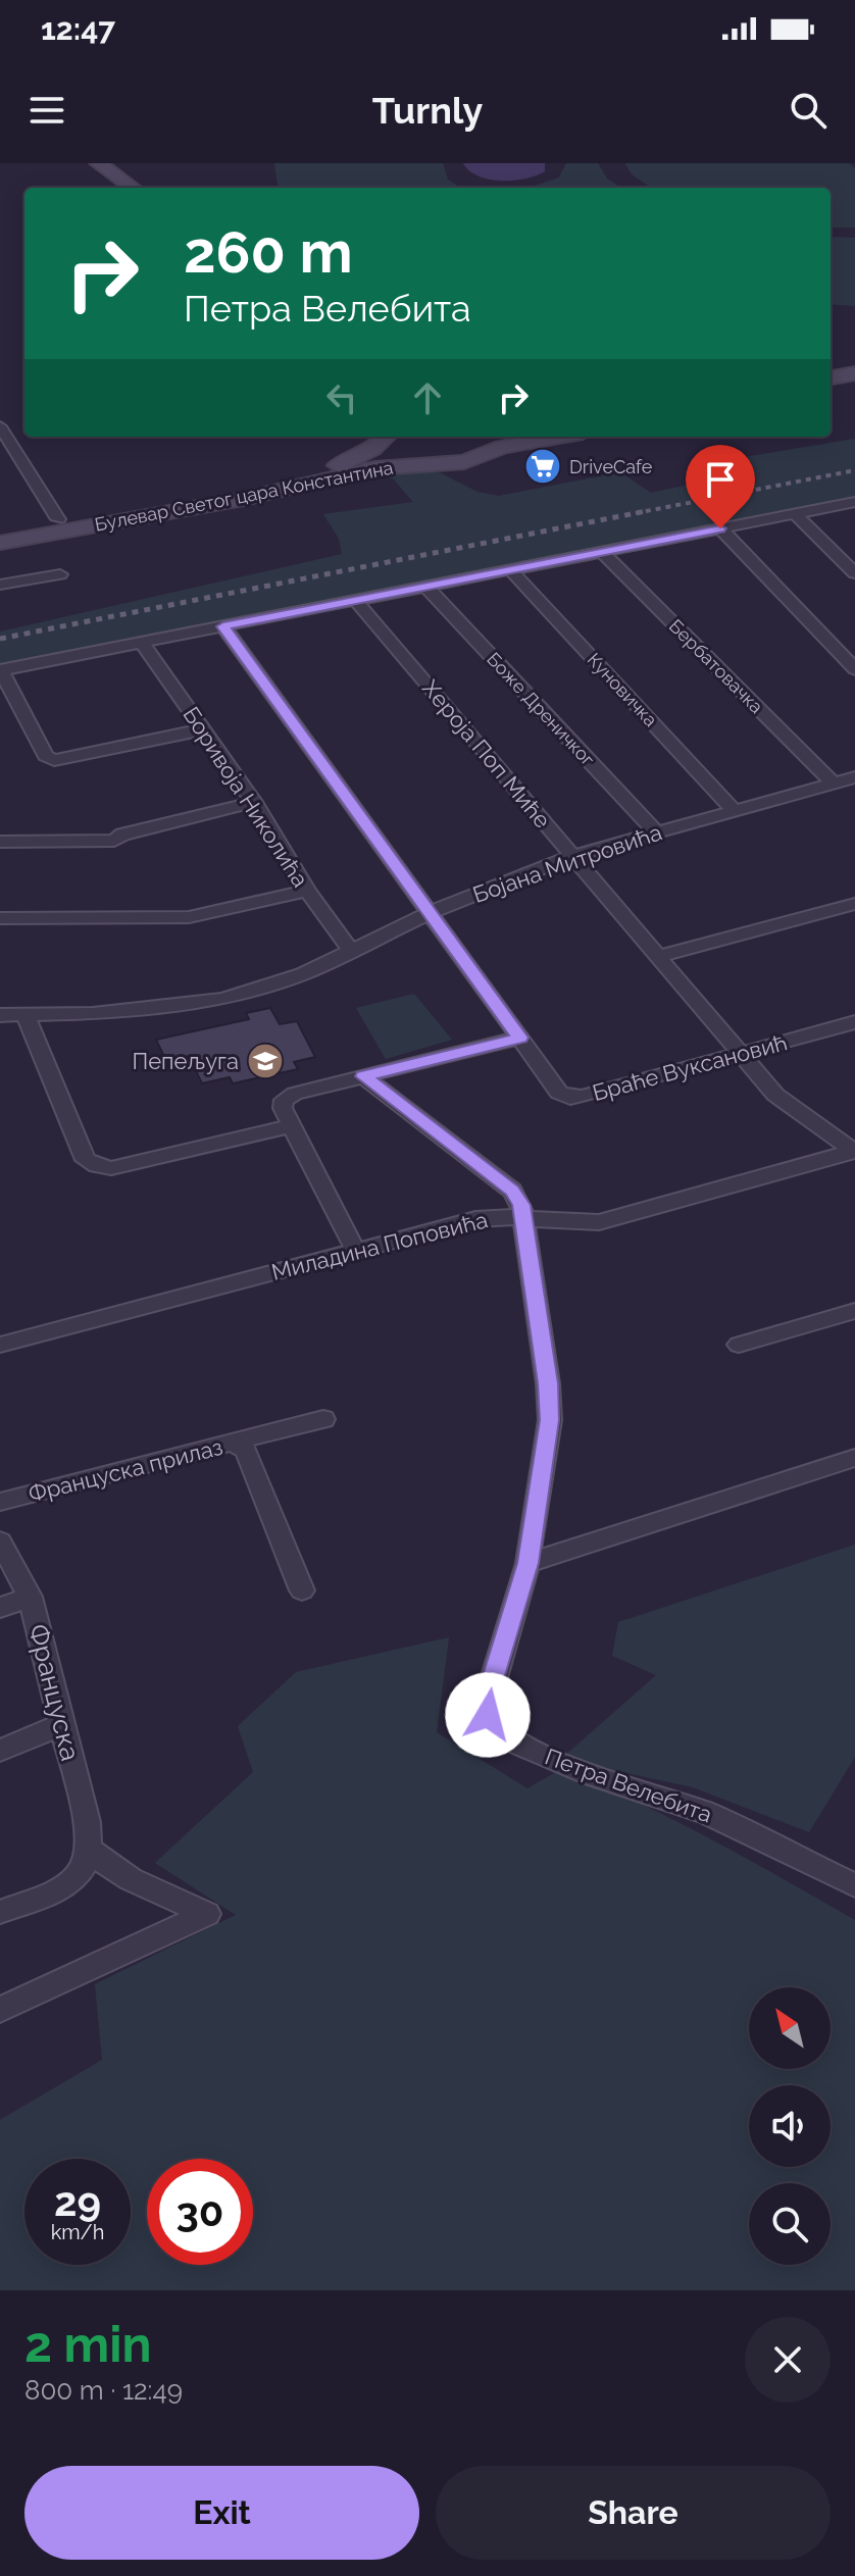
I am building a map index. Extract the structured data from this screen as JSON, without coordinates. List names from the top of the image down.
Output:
{
  "streets": {
    "main road": ["Булевар Светог цара Константина"],
    "street": [
      "Бербатовачка",
      "Куновичка",
      "Боже Дреничког",
      "Хероја Поп Миће",
      "Боривоја Николића",
      "Бојана Митровића",
      "Браће Вуксановић",
      "Миладина Поповића",
      "Француска прилаз",
      "Француска",
      "Петра Велебита"
    ]
  },
  "crossings": [
    ["Бербатовачка", "Бојана Митровића"],
    ["Куновичка", "Бојана Митровића"],
    ["Боже Дреничког", "Бојана Митровића"],
    ["Хероја Поп Миће", "Бојана Митровића"],
    ["Хероја Поп Миће", "Браће Вуксановић"],
    ["Хероја Поп Миће", "Миладина Поповића"],
    ["Боривоја Николића", "Бојана Митровића"],
    ["Бојана Митровића", "Браће Вуксановић"],
    ["Миладина Поповића", "Петра Велебита"]
  ],
  "places": {
    "supermarket": ["DriveCafe"],
    "school or university": ["Пепељуга"]
  },
  "north": "top left",
  "page": {
    "status": "12:47",
    "header": "Turnly",
    "turn": ["260 m", "Петра Велебита"],
    "speed": "29 km/h",
    "limit": "30",
    "heading": ["2 min", "800 m · 12:49"],
    "buttons": ["Exit", "Share"]
  }
}
